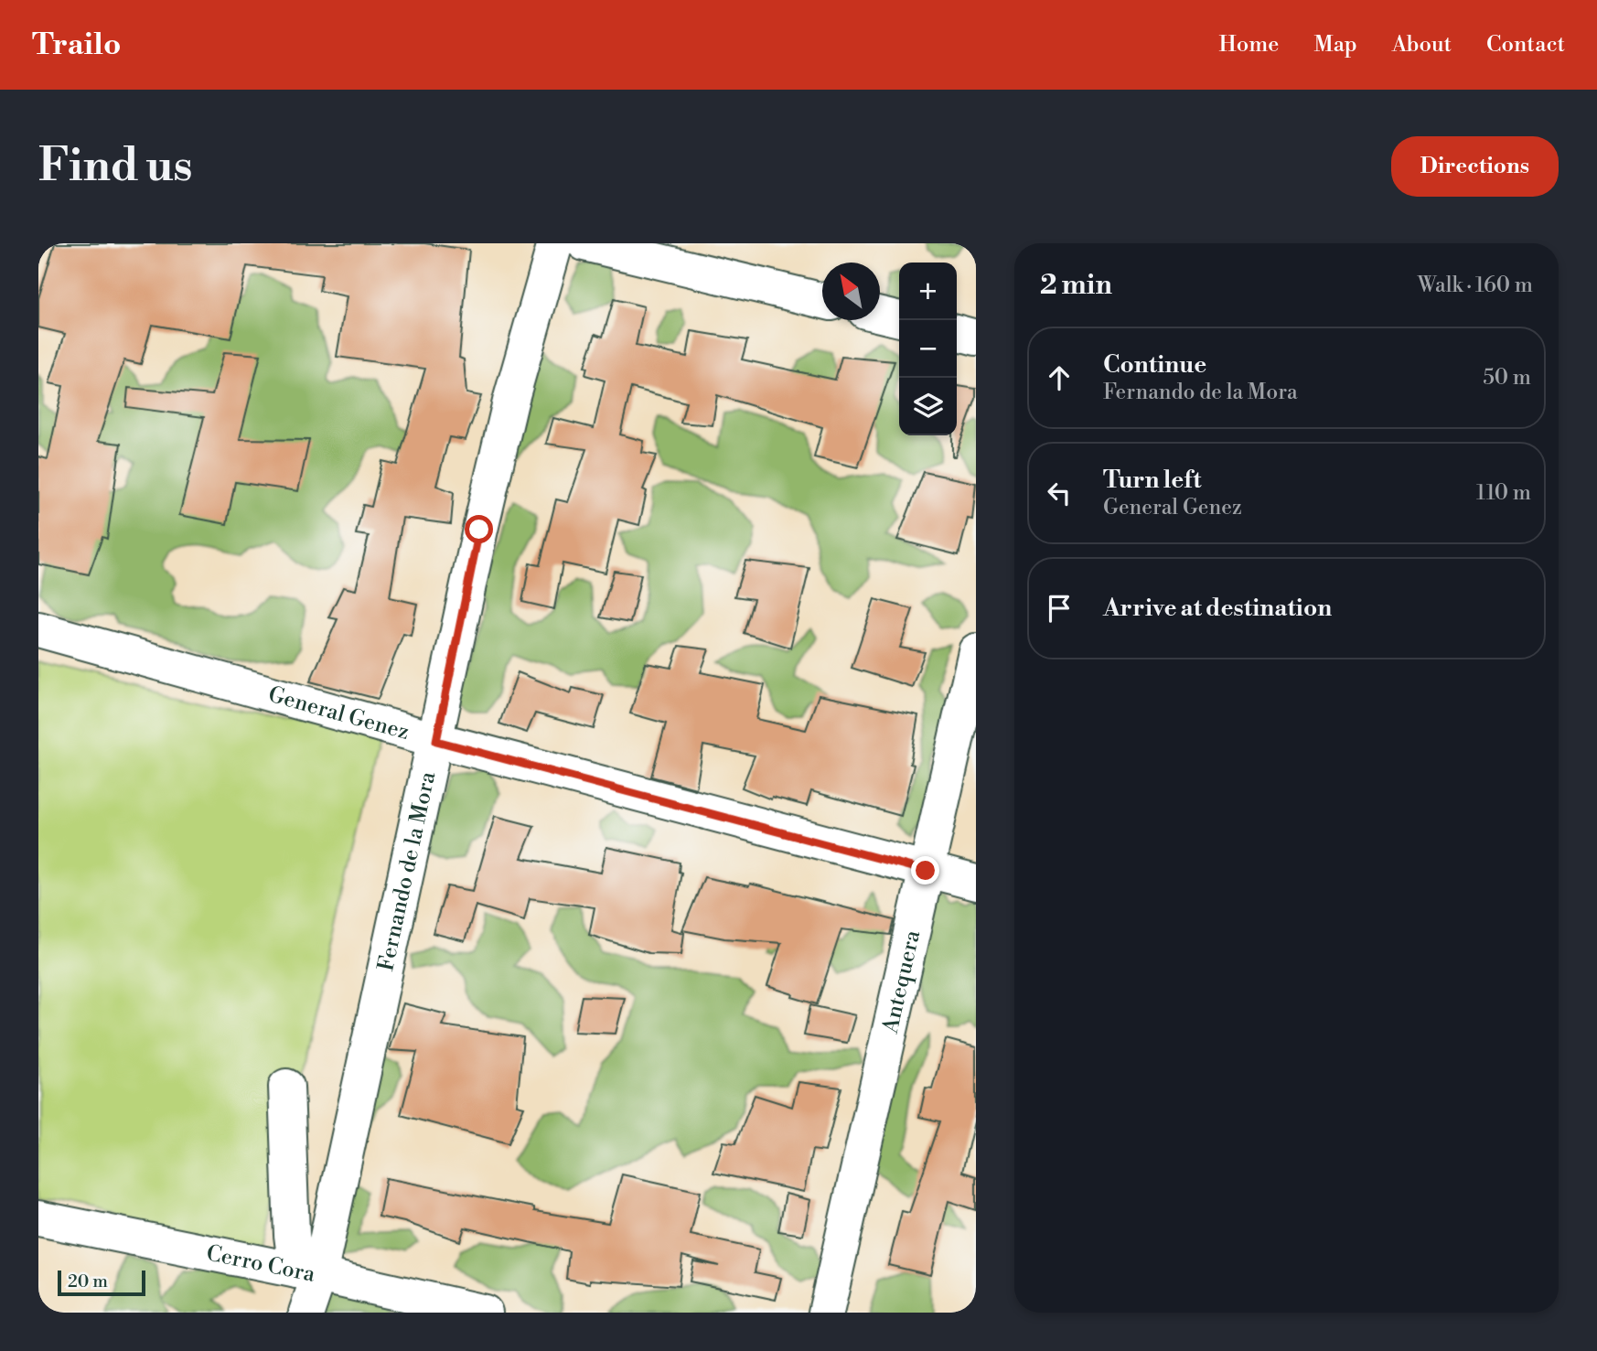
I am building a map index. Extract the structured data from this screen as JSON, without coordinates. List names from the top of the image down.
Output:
{
  "streets": {
    "street": [
      "General Genez",
      "Fernando de la Mora",
      "Antequera",
      "Cerro Cora"
    ]
  },
  "crossings": [
    ["General Genez", "Fernando de la Mora"],
    ["General Genez", "Antequera"],
    ["Fernando de la Mora", "Cerro Cora"]
  ],
  "scale_bar": "20 m",
  "north": "top left",
  "page": {
    "header": "Trailo",
    "nav": [
      "Home",
      "Map",
      "About",
      "Contact"
    ],
    "buttons": "Directions",
    "title": "Find us",
    "heading": ["2 min", "Walk · 160 m"],
    "map_buttons": ["+", "−"],
    "list": [
      ["Continue", "Fernando de la Mora", "50 m"],
      ["Turn left", "General Genez", "110 m"],
      "Arrive at destination"
    ],
    "scale": "20 m"
  }
}
